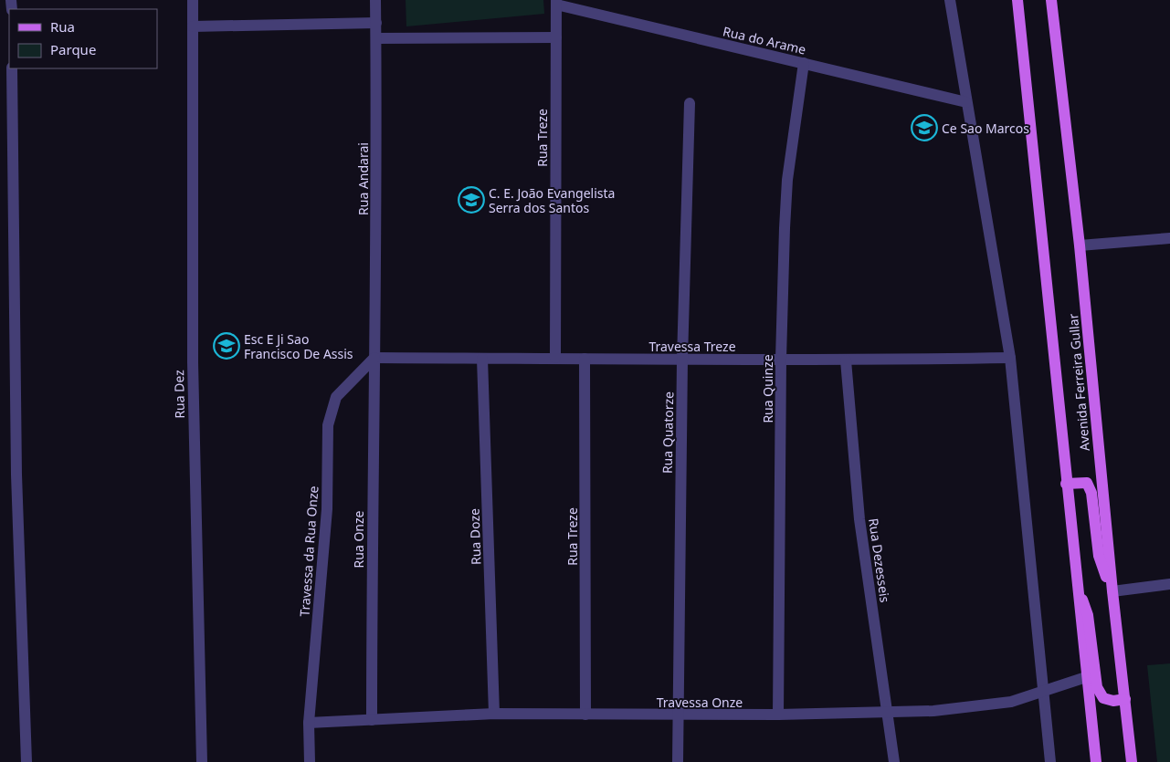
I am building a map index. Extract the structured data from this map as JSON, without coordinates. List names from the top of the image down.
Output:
{
  "streets": {
    "main road": ["Avenida Ferreira Gullar"],
    "street": [
      "Rua do Arame",
      "Rua Treze",
      "Rua Andarai",
      "Travessa Treze",
      "Rua Quinze",
      "Rua Dez",
      "Rua Quatorze",
      "Rua Doze",
      "Rua Onze",
      "Travessa da Rua Onze",
      "Rua Dezesseis",
      "Travessa Onze"
    ]
  },
  "crossings": [
    ["Rua do Arame", "Rua Treze"],
    ["Rua do Arame", "Rua Quinze"],
    ["Rua Treze", "Travessa Treze"],
    ["Rua Treze", "Travessa Onze"],
    ["Rua Andarai", "Travessa Treze"],
    ["Rua Andarai", "Rua Onze"],
    ["Rua Andarai", "Travessa da Rua Onze"],
    ["Travessa Treze", "Rua Quinze"],
    ["Travessa Treze", "Rua Quatorze"],
    ["Travessa Treze", "Rua Doze"],
    ["Travessa Treze", "Rua Onze"],
    ["Travessa Treze", "Travessa da Rua Onze"],
    ["Travessa Treze", "Rua Dezesseis"],
    ["Avenida Ferreira Gullar", "Travessa Onze"],
    ["Rua Quinze", "Travessa Onze"],
    ["Rua Quatorze", "Travessa Onze"],
    ["Rua Doze", "Travessa Onze"],
    ["Rua Onze", "Travessa da Rua Onze"],
    ["Rua Onze", "Travessa Onze"],
    ["Travessa da Rua Onze", "Travessa Onze"],
    ["Rua Dezesseis", "Travessa Onze"]
  ],
  "places": {
    "school or university": ["Ce Sao Marcos", "C. E. João Evangelista Serra dos Santos", "Esc E Ji Sao Francisco De Assis"]
  },
  "legend": ["Rua", "Parque"]
}
